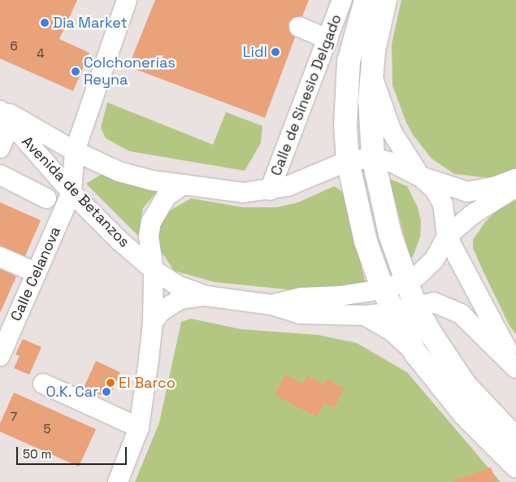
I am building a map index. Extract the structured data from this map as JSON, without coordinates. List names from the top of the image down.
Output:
{
  "streets": {
    "main road": ["Calle de Sinesio Delgado"],
    "street": ["Avenida de Betanzos", "Calle Celanova"]
  },
  "crossings": [
    ["Calle de Sinesio Delgado", "Avenida de Betanzos"],
    ["Avenida de Betanzos", "Calle Celanova"]
  ],
  "places": [
    "Dia Market",
    "Lidl",
    "Colchonerías Reyna",
    "El Barco",
    "O.K. Car"
  ],
  "house_numbers": [
    "6",
    "4",
    "7",
    "5"
  ],
  "scale_bar": "50 m"
}
